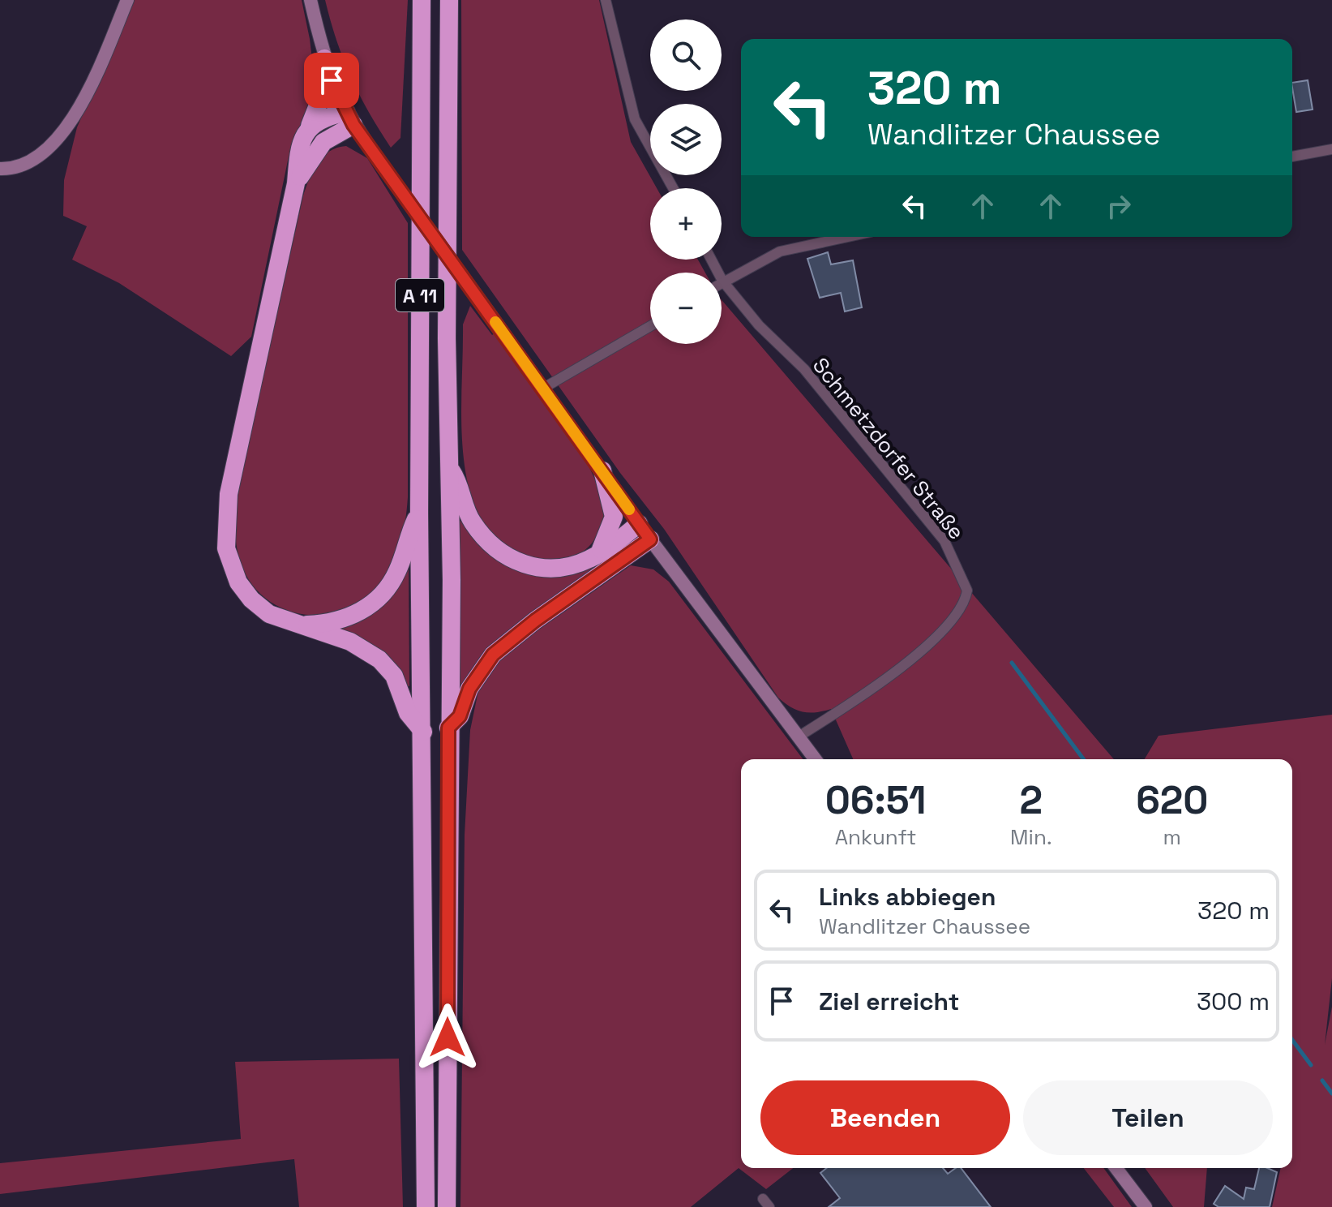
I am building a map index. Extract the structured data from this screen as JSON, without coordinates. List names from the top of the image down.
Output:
{
  "streets": {
    "highway": ["A 11"],
    "street": ["Schmetzdorfer Straße"]
  },
  "page": {
    "map_buttons": ["+", "−"],
    "turn": ["320 m", "Wandlitzer Chaussee"],
    "eta": [
      "06:51",
      "Ankunft",
      "2",
      "Min.",
      "620",
      "m"
    ],
    "list": [
      {
        "name": "Links abbiegen",
        "note": "Wandlitzer Chaussee",
        "value": "320 m"
      },
      {
        "name": "Ziel erreicht",
        "value": "300 m"
      }
    ],
    "buttons": ["Beenden", "Teilen"]
  }
}
